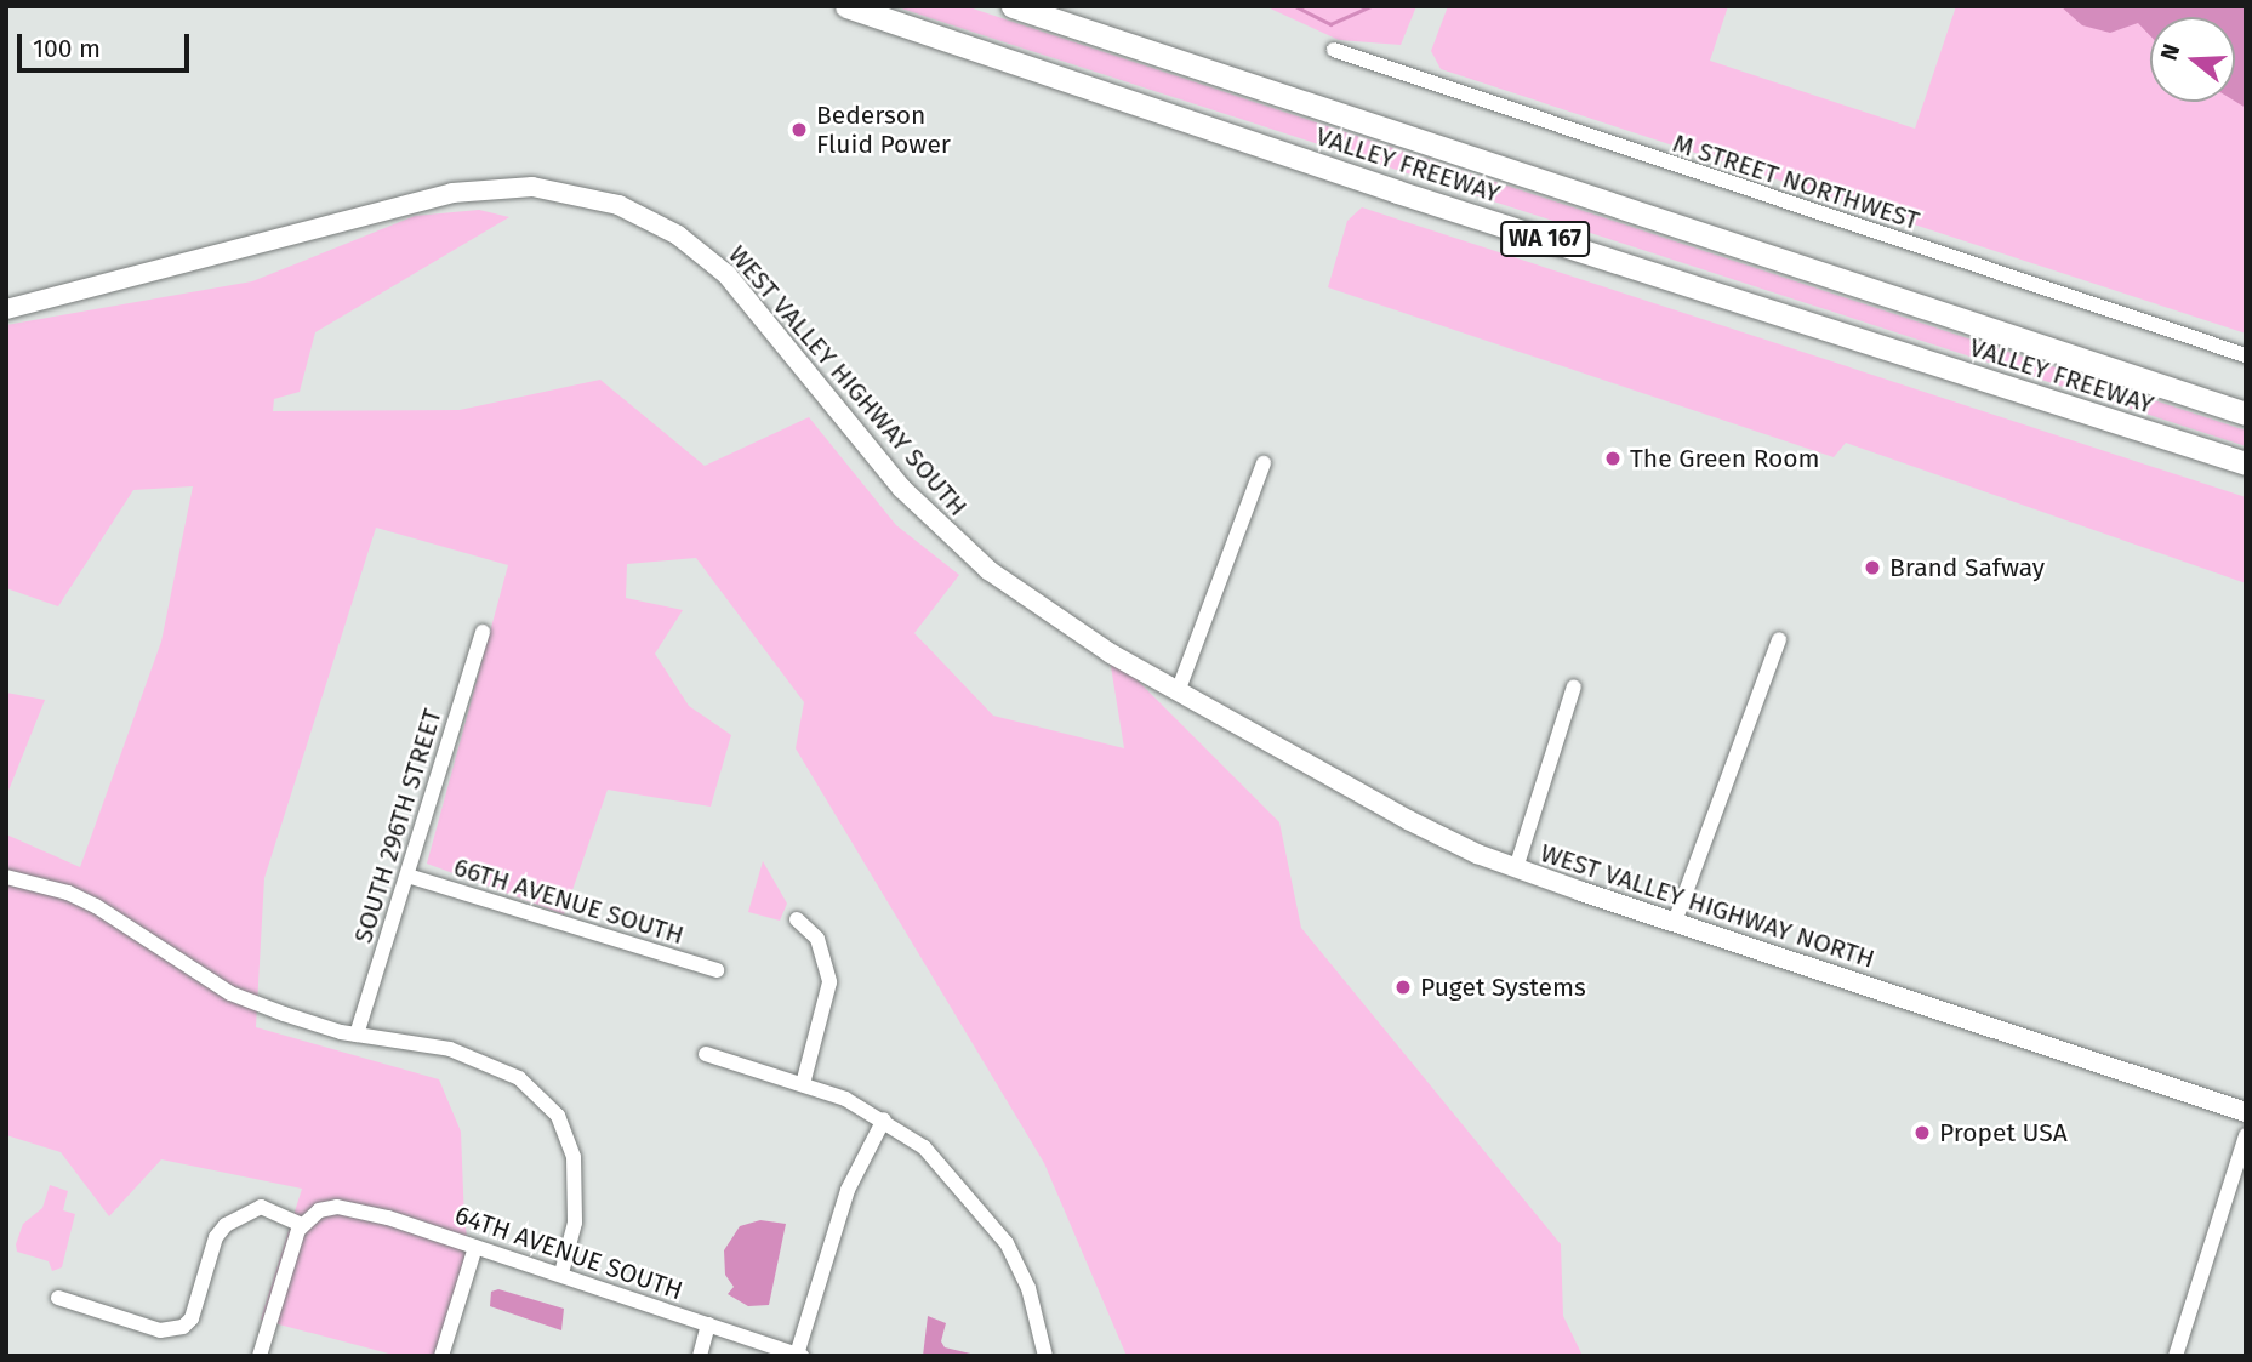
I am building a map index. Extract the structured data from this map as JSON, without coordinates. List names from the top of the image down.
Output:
{
  "streets": {
    "highway": ["VALLEY FREEWAY", "WA 167"],
    "main road": ["WEST VALLEY HIGHWAY SOUTH", "WEST VALLEY HIGHWAY NORTH"],
    "street": [
      "M STREET NORTHWEST",
      "SOUTH 296TH STREET",
      "66TH AVENUE SOUTH",
      "64TH AVENUE SOUTH"
    ]
  },
  "crossings": [
    ["WEST VALLEY HIGHWAY SOUTH", "WEST VALLEY HIGHWAY NORTH"],
    ["SOUTH 296TH STREET", "66TH AVENUE SOUTH"]
  ],
  "places": [
    "Bederson Fluid Power",
    "The Green Room",
    "Brand Safway",
    "Puget Systems",
    "Propet USA"
  ],
  "scale_bar": "100 m",
  "north": "left"
}
